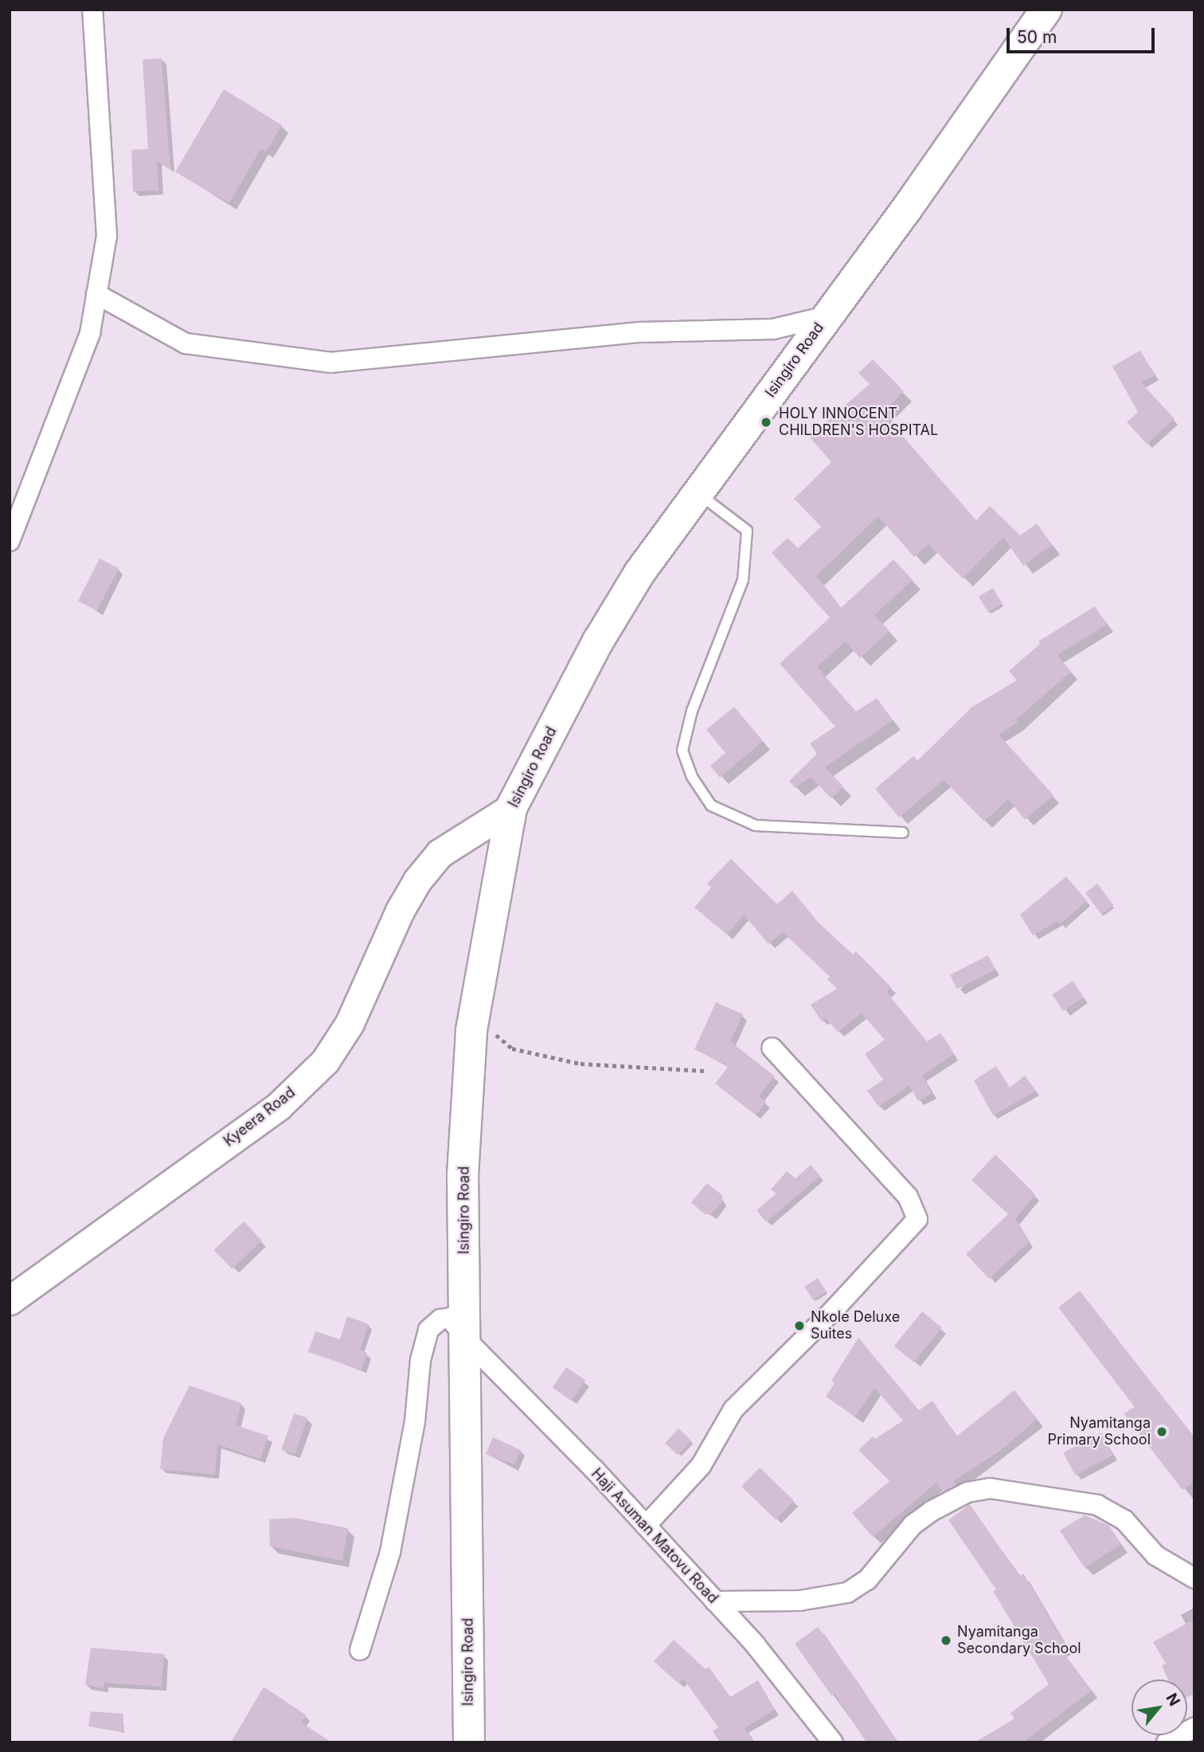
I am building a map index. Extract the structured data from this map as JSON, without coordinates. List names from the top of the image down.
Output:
{
  "streets": {
    "main road": ["Isingiro Road", "Kyeera Road"],
    "street": ["Haji Asuman Matovu Road"]
  },
  "crossings": [
    ["Isingiro Road", "Kyeera Road"],
    ["Isingiro Road", "Haji Asuman Matovu Road"]
  ],
  "places": [
    "HOLY INNOCENT CHILDREN'S HOSPITAL",
    "Nkole Deluxe Suites",
    "Nyamitanga Primary School",
    "Nyamitanga Secondary School"
  ],
  "scale_bar": "50 m",
  "north": "top right"
}
